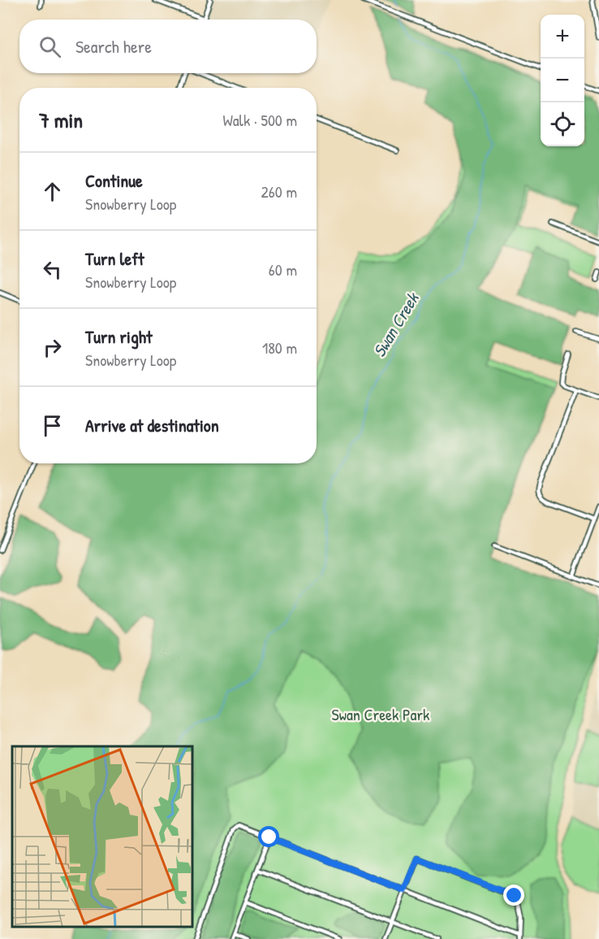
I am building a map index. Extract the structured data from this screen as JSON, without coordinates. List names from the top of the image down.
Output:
{
  "water": ["Swan Creek"],
  "parks": ["Swan Creek Park"],
  "page": {
    "map_buttons": ["+", "−"],
    "search": "Search here",
    "heading": ["7 min", "Walk · 500 m"],
    "list": [
      ["Continue", "Snowberry Loop", "260 m"],
      ["Turn left", "Snowberry Loop", "60 m"],
      ["Turn right", "Snowberry Loop", "180 m"],
      "Arrive at destination"
    ]
  }
}
